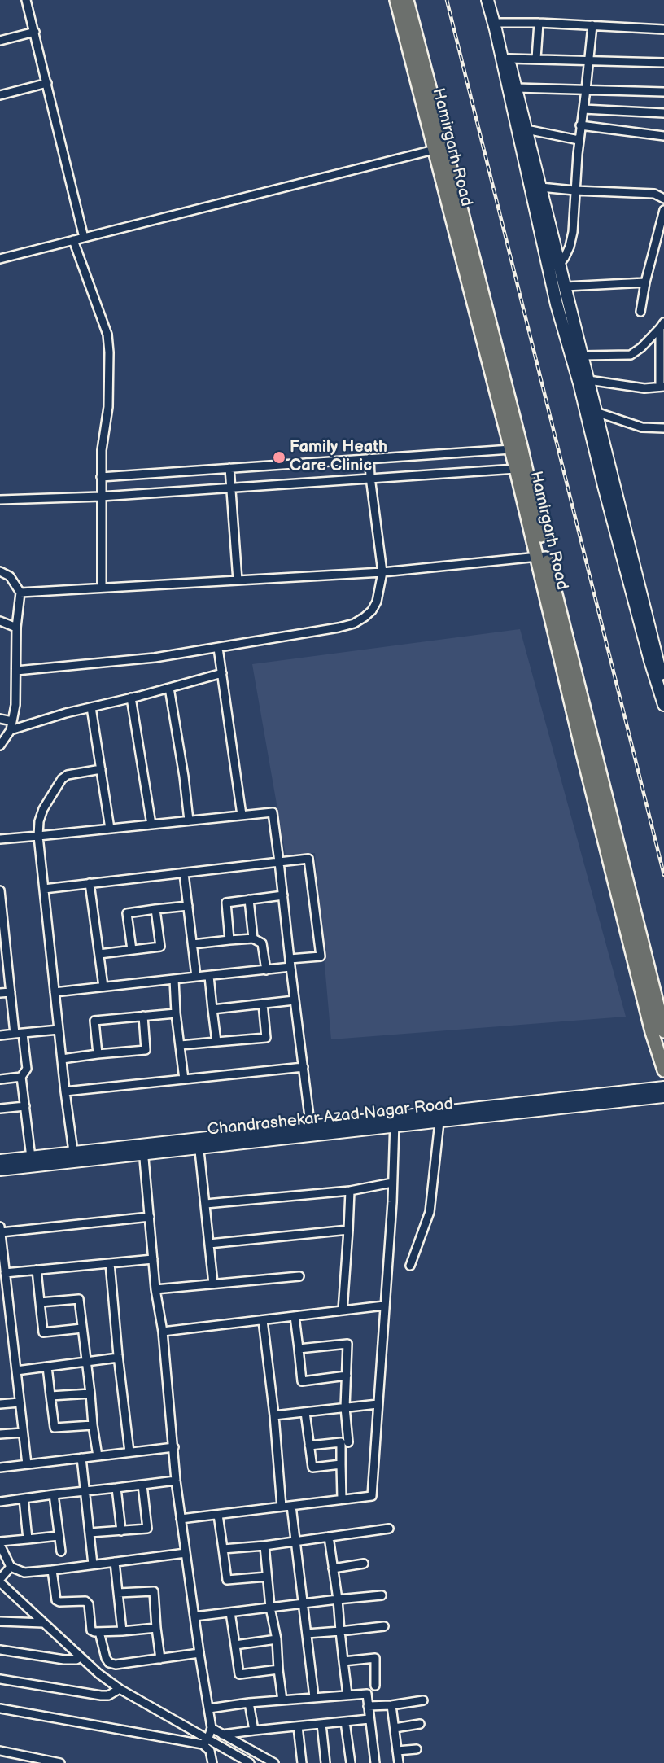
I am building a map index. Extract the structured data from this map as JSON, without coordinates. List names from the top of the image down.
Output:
{
  "streets": {
    "main road": ["Hamirgarh Road"],
    "street": ["Chandrashekar Azad Nagar Road"]
  },
  "places": ["Family Heath Care Clinic"]
}
